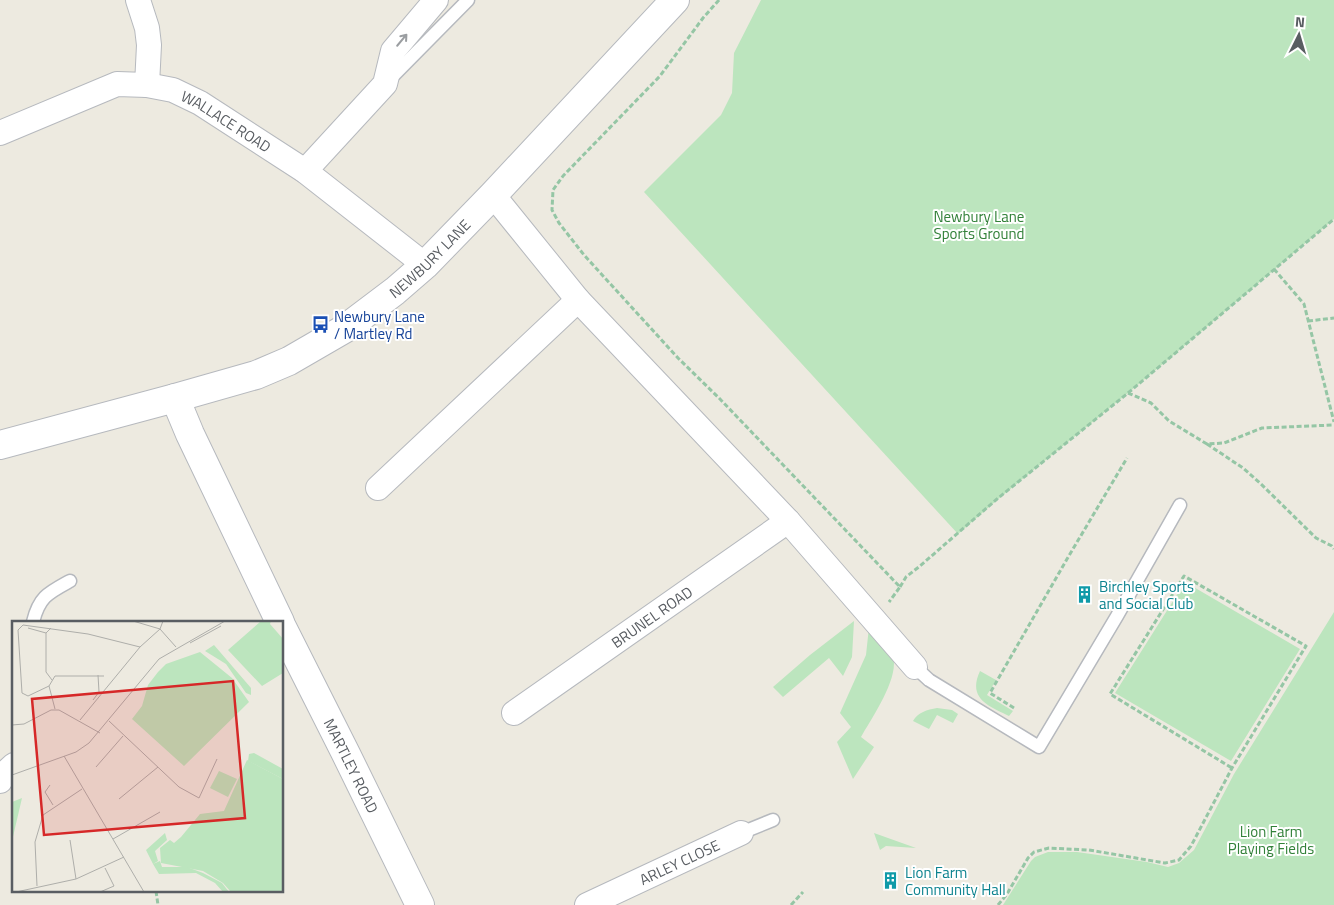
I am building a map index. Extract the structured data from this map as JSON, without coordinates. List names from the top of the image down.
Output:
{
  "streets": {
    "street": [
      "WALLACE ROAD",
      "NEWBURY LANE",
      "BRUNEL ROAD",
      "MARTLEY ROAD",
      "ARLEY CLOSE"
    ]
  },
  "crossings": [
    ["WALLACE ROAD", "NEWBURY LANE"],
    ["NEWBURY LANE", "MARTLEY ROAD"]
  ],
  "parks": ["Newbury Lane Sports Ground", "Lion Farm Playing Fields"],
  "places": {
    "bus stop": ["Newbury Lane / Martley Rd"],
    "building": ["Birchley Sports and Social Club", "Lion Farm Community Hall"]
  },
  "north": "top"
}
